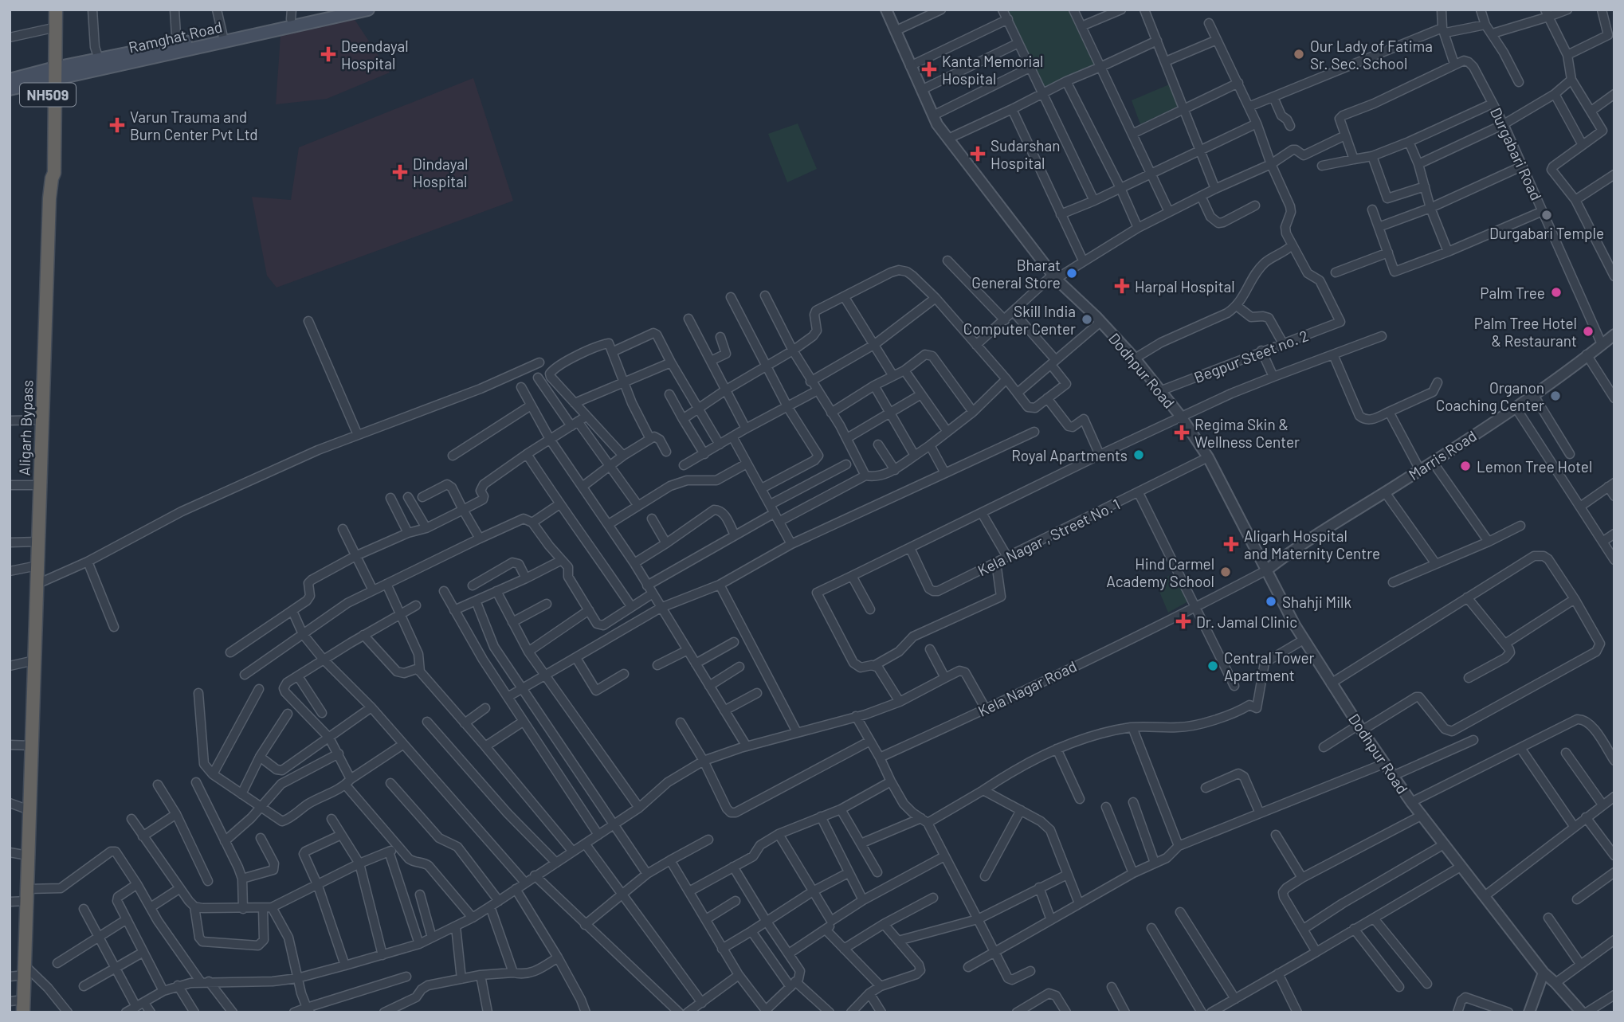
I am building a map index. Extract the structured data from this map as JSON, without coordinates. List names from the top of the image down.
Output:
{
  "streets": {
    "highway": ["NH509", "Aligarh Bypass"],
    "main road": ["Ramghat Road"],
    "street": [
      "Durgabari Road",
      "Begpur Steet no. 2",
      "Dodhpur Road",
      "Marris Road",
      "Kela Nagar , Street No. 1",
      "Kela Nagar Road"
    ]
  },
  "crossings": [
    ["Ramghat Road", "Aligarh Bypass"],
    ["Durgabari Road", "Marris Road"],
    ["Begpur Steet no. 2", "Dodhpur Road"],
    ["Dodhpur Road", "Marris Road"],
    ["Dodhpur Road", "Kela Nagar , Street No. 1"],
    ["Dodhpur Road", "Kela Nagar Road"],
    ["Marris Road", "Kela Nagar Road"]
  ],
  "places": {
    "health": [
      "Deendayal Hospital",
      "Kanta Memorial Hospital",
      "Varun Trauma and Burn Center Pvt Ltd",
      "Sudarshan Hospital",
      "Dindayal Hospital",
      "Harpal Hospital",
      "Regima Skin & Wellness Center",
      "Aligarh Hospital and Maternity Centre",
      "Dr. Jamal Clinic"
    ],
    "other": [
      "Our Lady of Fatima Sr. Sec. School",
      "Durgabari Temple",
      "Bharat General Store",
      "Palm Tree",
      "Skill India Computer Center",
      "Palm Tree Hotel & Restaurant",
      "Organon Coaching Center",
      "Royal Apartments",
      "Lemon Tree Hotel",
      "Hind Carmel Academy School",
      "Shahji Milk",
      "Central Tower Apartment"
    ]
  }
}
